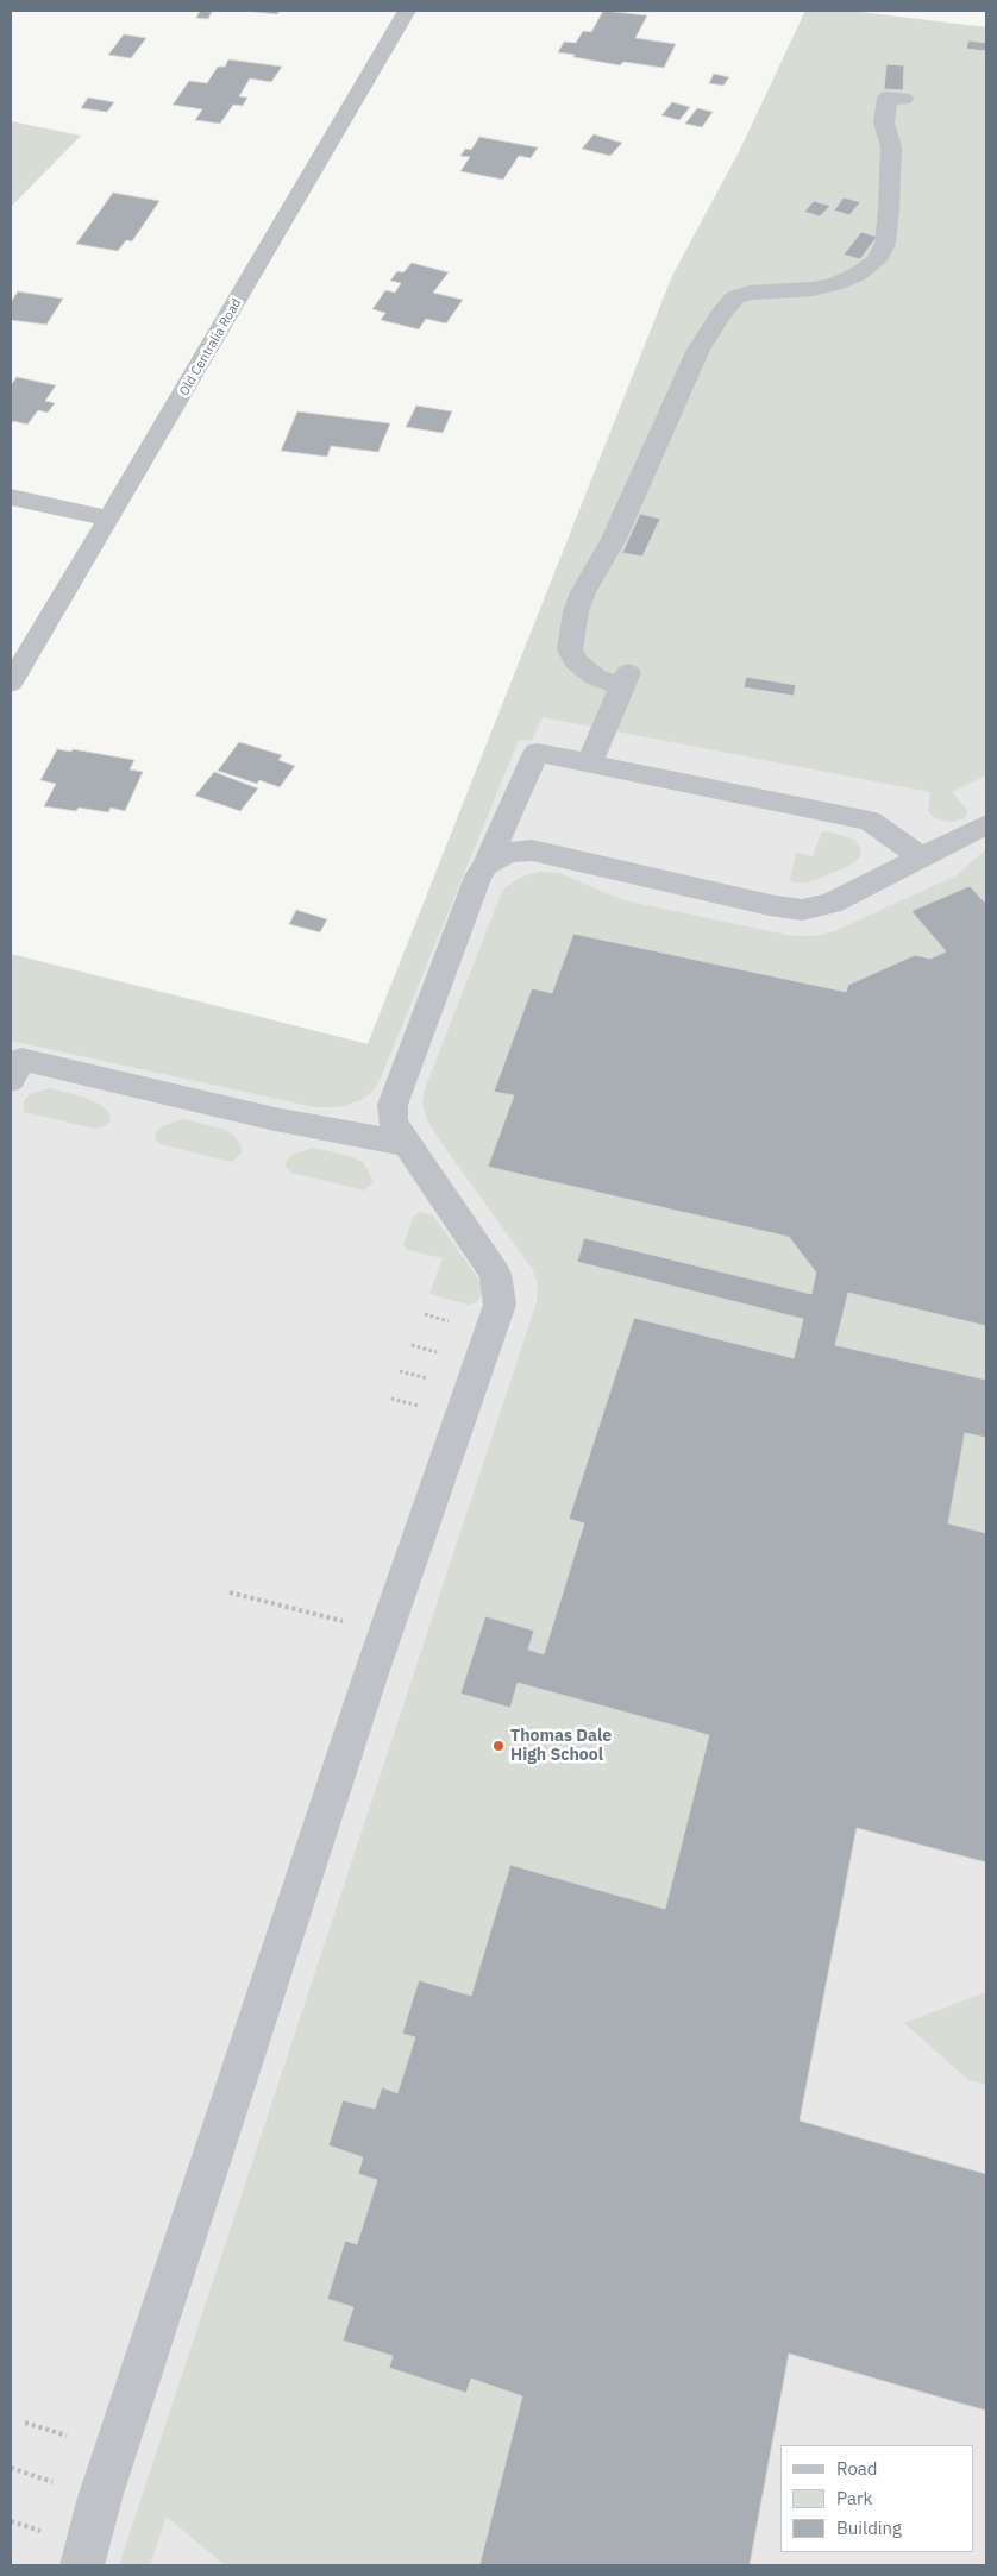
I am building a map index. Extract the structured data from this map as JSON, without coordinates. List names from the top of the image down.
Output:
{
  "streets": {
    "street": ["Old Centralia Road"]
  },
  "places": ["Thomas Dale High School"],
  "legend": ["Road", "Park", "Building"]
}
